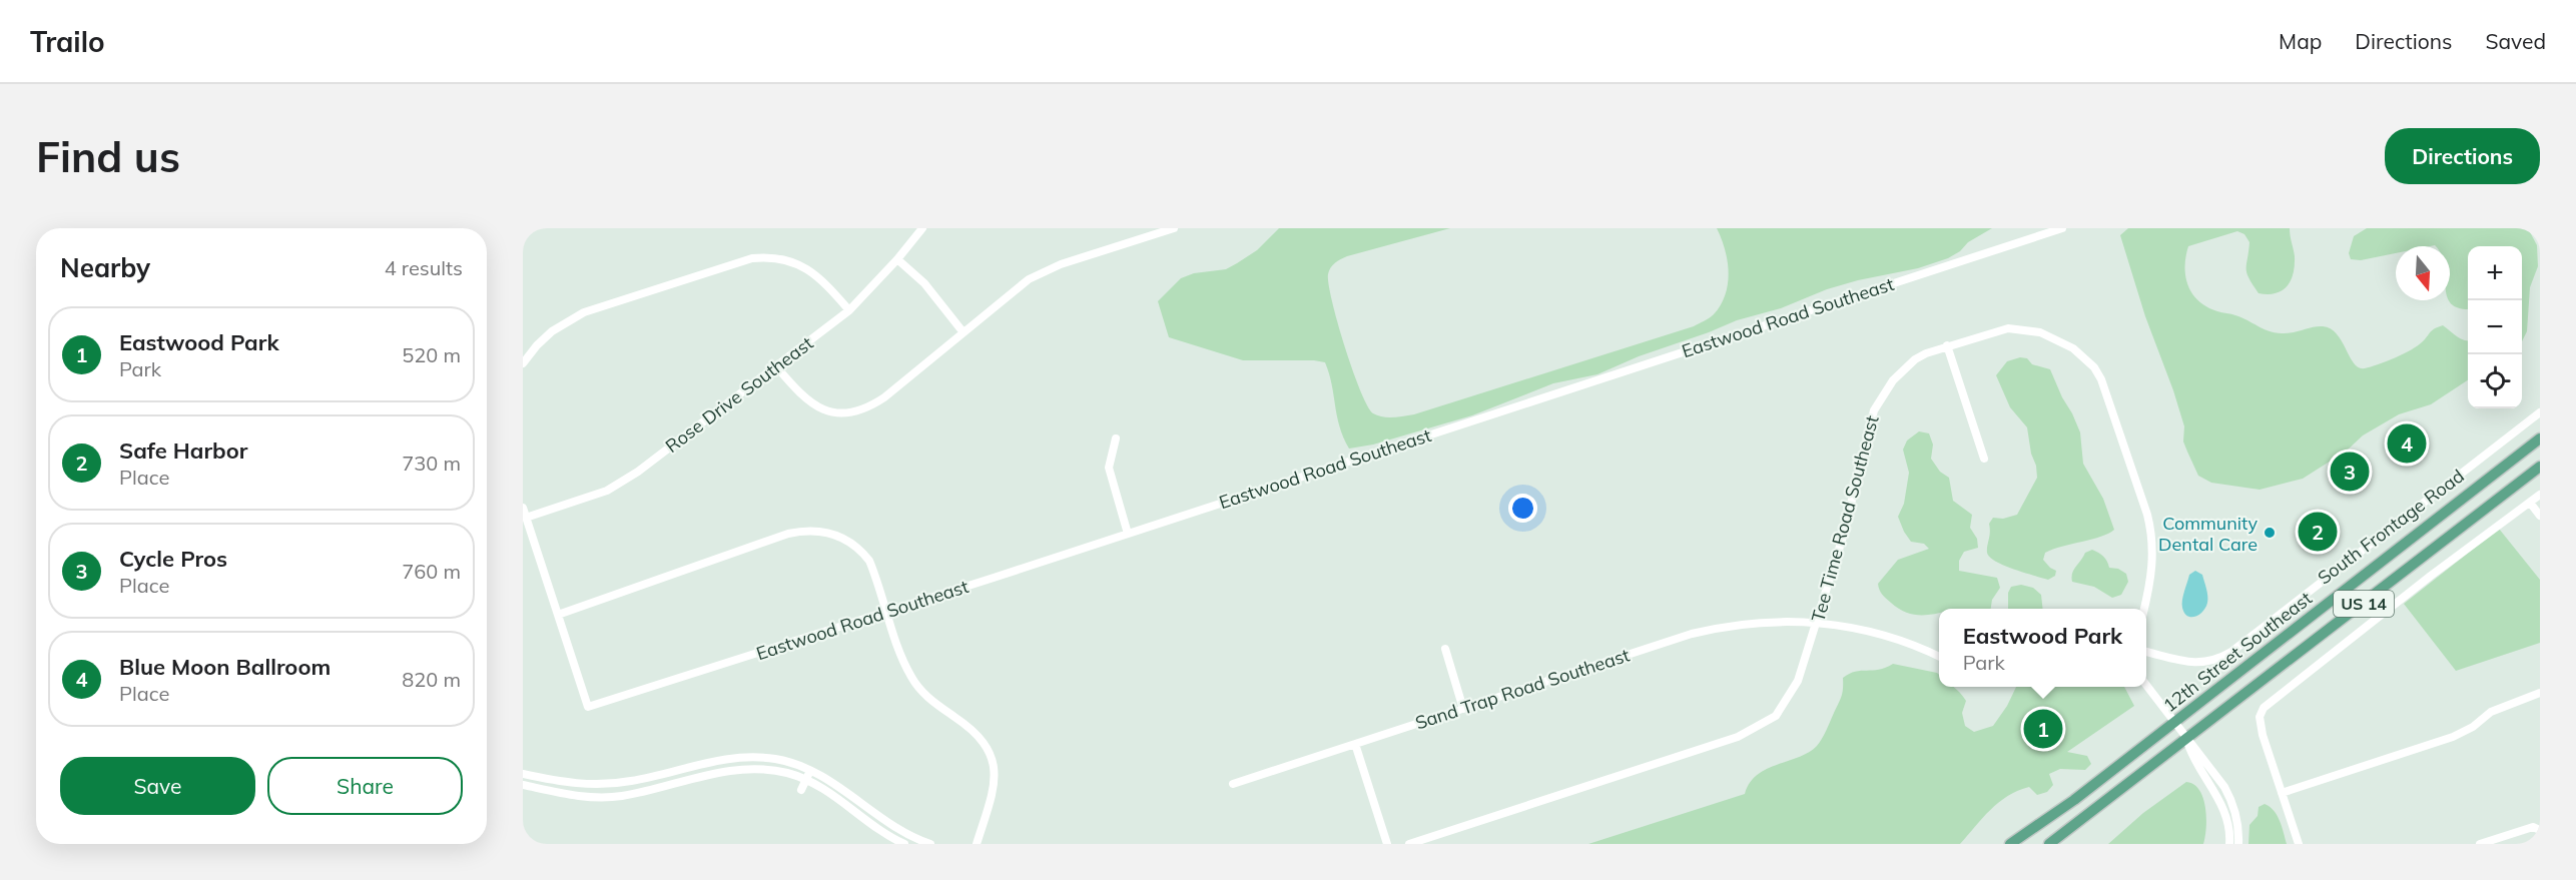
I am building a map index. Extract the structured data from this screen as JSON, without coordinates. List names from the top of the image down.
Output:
{
  "streets": {
    "main road": ["US 14", "12th Street Southeast"],
    "street": [
      "Eastwood Road Southeast",
      "Rose Drive Southeast",
      "Tee Time Road Southeast",
      "South Frontage Road",
      "Sand Trap Road Southeast"
    ]
  },
  "crossings": [
    ["Tee Time Road Southeast", "Sand Trap Road Southeast"]
  ],
  "places": ["Community Dental Care"],
  "north": "bottom",
  "page": {
    "header": "Trailo",
    "nav": ["Map", "Directions", "Saved"],
    "buttons": [
      "Directions",
      ["Save", "Share"]
    ],
    "title": "Find us",
    "heading": ["Nearby", "4 results"],
    "map_buttons": ["+", "−"],
    "list": [
      {
        "mark": "1",
        "name": "Eastwood Park",
        "note": "Park",
        "value": "520 m"
      },
      {
        "mark": "2",
        "name": "Safe Harbor",
        "note": "Place",
        "value": "730 m"
      },
      {
        "mark": "3",
        "name": "Cycle Pros",
        "note": "Place",
        "value": "760 m"
      },
      {
        "mark": "4",
        "name": "Blue Moon Ballroom",
        "note": "Place",
        "value": "820 m"
      }
    ],
    "pins": [
      "4",
      "3",
      "2",
      "1"
    ],
    "popup": ["Eastwood Park", "Park"]
  }
}
